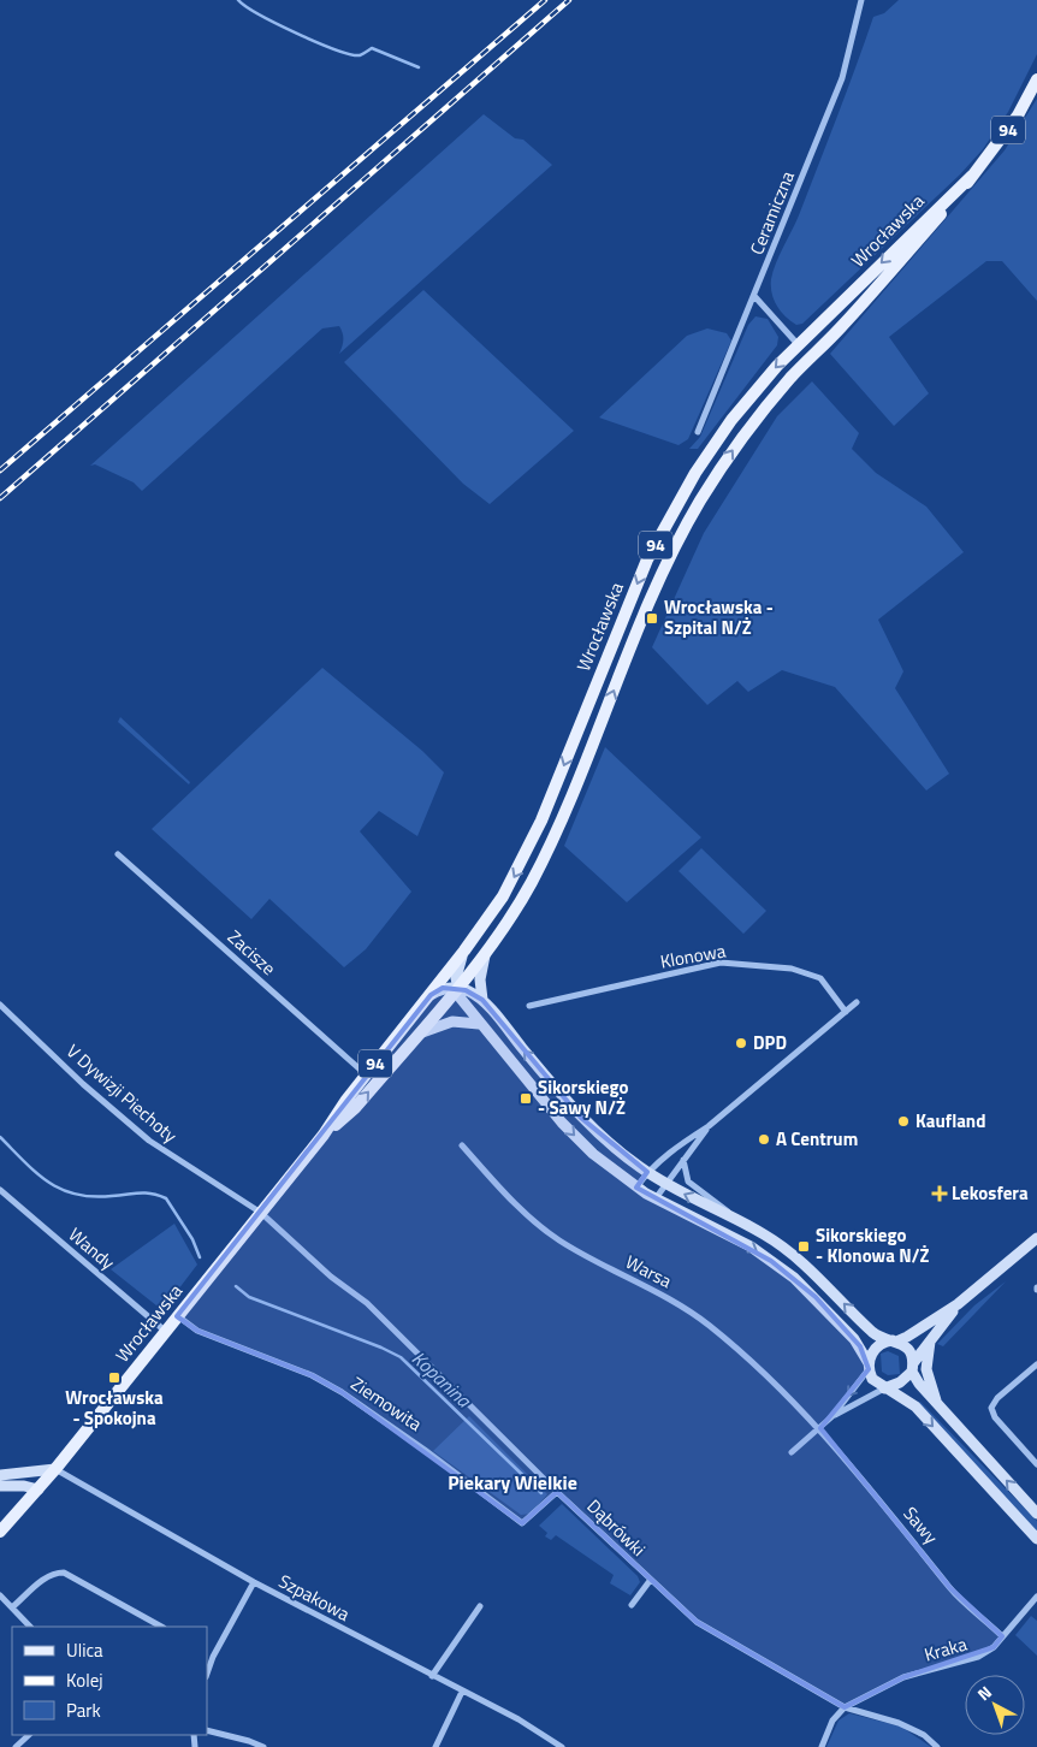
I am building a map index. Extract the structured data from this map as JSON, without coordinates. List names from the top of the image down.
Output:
{
  "streets": {
    "main road": ["94", "Wrocławska"],
    "street": [
      "Ceramiczna",
      "Zacisze",
      "Klonowa",
      "V Dywizji Piechoty",
      "Wandy",
      "Warsa",
      "Ziemowita",
      "Sawy",
      "Dąbrówki",
      "Szpakowa",
      "Kraka"
    ]
  },
  "crossings": [
    ["Wrocławska", "Zacisze"],
    ["Wrocławska", "V Dywizji Piechoty"],
    ["Wrocławska", "Wandy"],
    ["Wrocławska", "Ziemowita"],
    ["Wrocławska", "Dąbrówki"],
    ["Wrocławska", "Szpakowa"],
    ["V Dywizji Piechoty", "Dąbrówki"],
    ["Warsa", "Sawy"],
    ["Ziemowita", "Dąbrówki"],
    ["Sawy", "Kraka"],
    ["Dąbrówki", "Kraka"]
  ],
  "districts": ["Piekary Wielkie"],
  "water": ["Kopanina"],
  "places": {
    "transit": [
      "Wrocławska - Szpital N/Ż",
      "Sikorskiego - Sawy N/Ż",
      "Sikorskiego - Klonowa N/Ż",
      "Wrocławska - Spokojna"
    ],
    "other": ["DPD", "Kaufland", "A Centrum"],
    "health": ["Lekosfera"]
  },
  "legend": ["Ulica", "Kolej", "Park"],
  "north": "top left"
}
